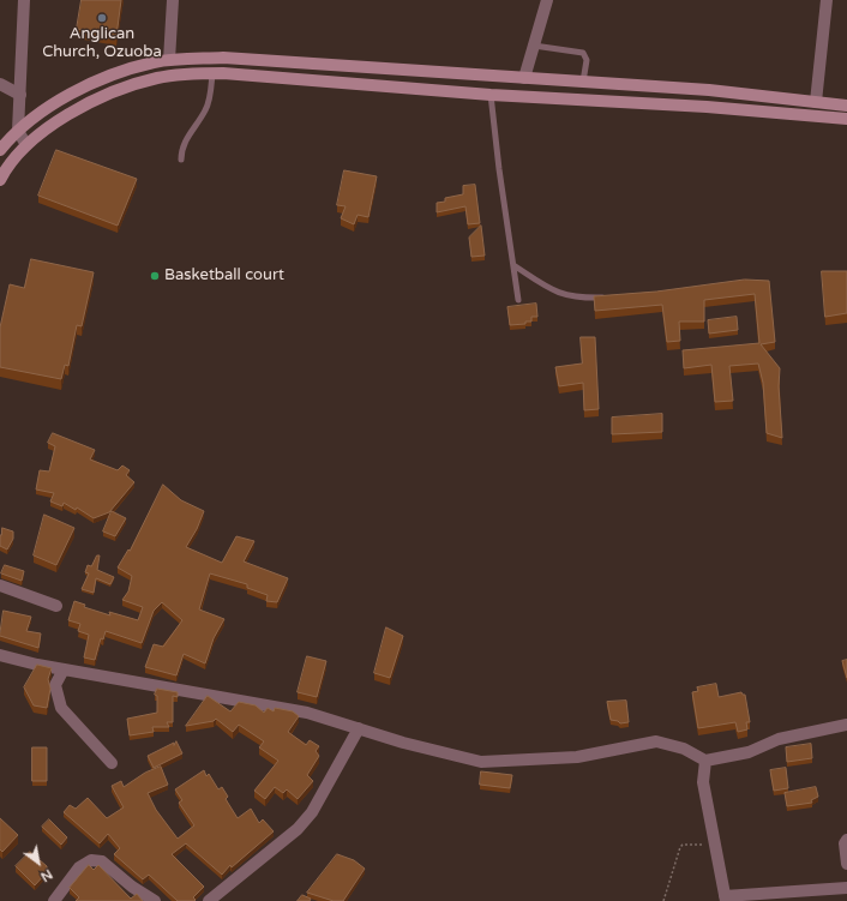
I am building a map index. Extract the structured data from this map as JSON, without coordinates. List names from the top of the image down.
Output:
{
  "places": ["Anglican Church, Ozuoba", "Basketball court"],
  "north": "bottom right"
}
